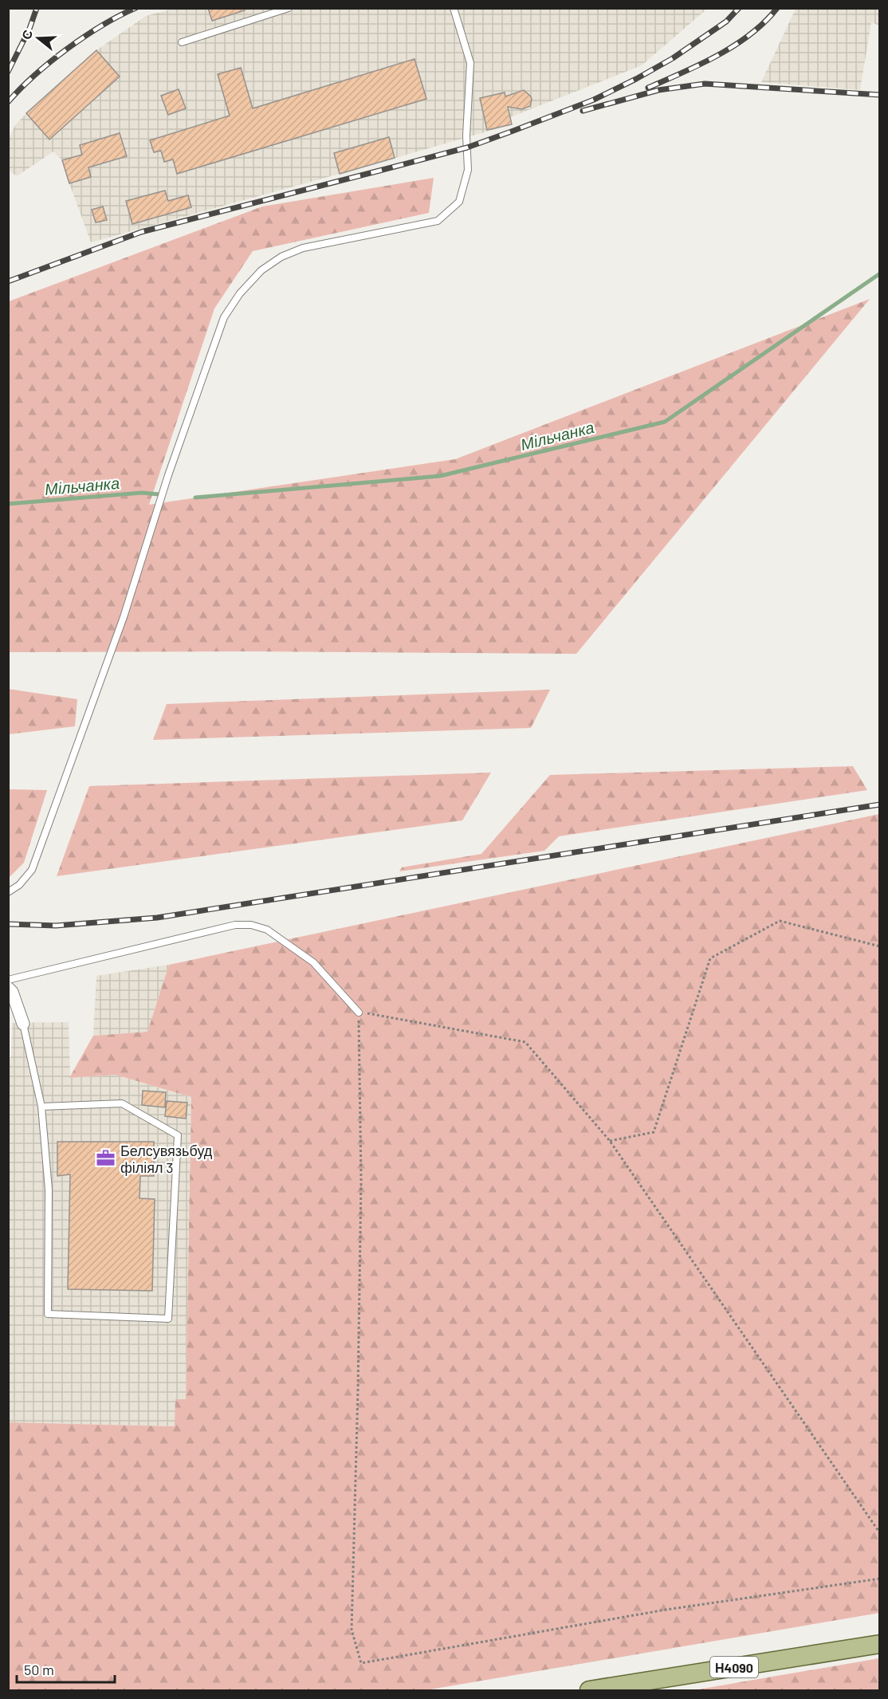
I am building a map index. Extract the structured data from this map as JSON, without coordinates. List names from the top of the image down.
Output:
{
  "streets": {
    "main road": ["Н4090"]
  },
  "water": ["Мільчанка"],
  "places": {
    "office": ["Белсувязьбуд філіял 3"]
  },
  "scale_bar": "50 m",
  "north": "left"
}
